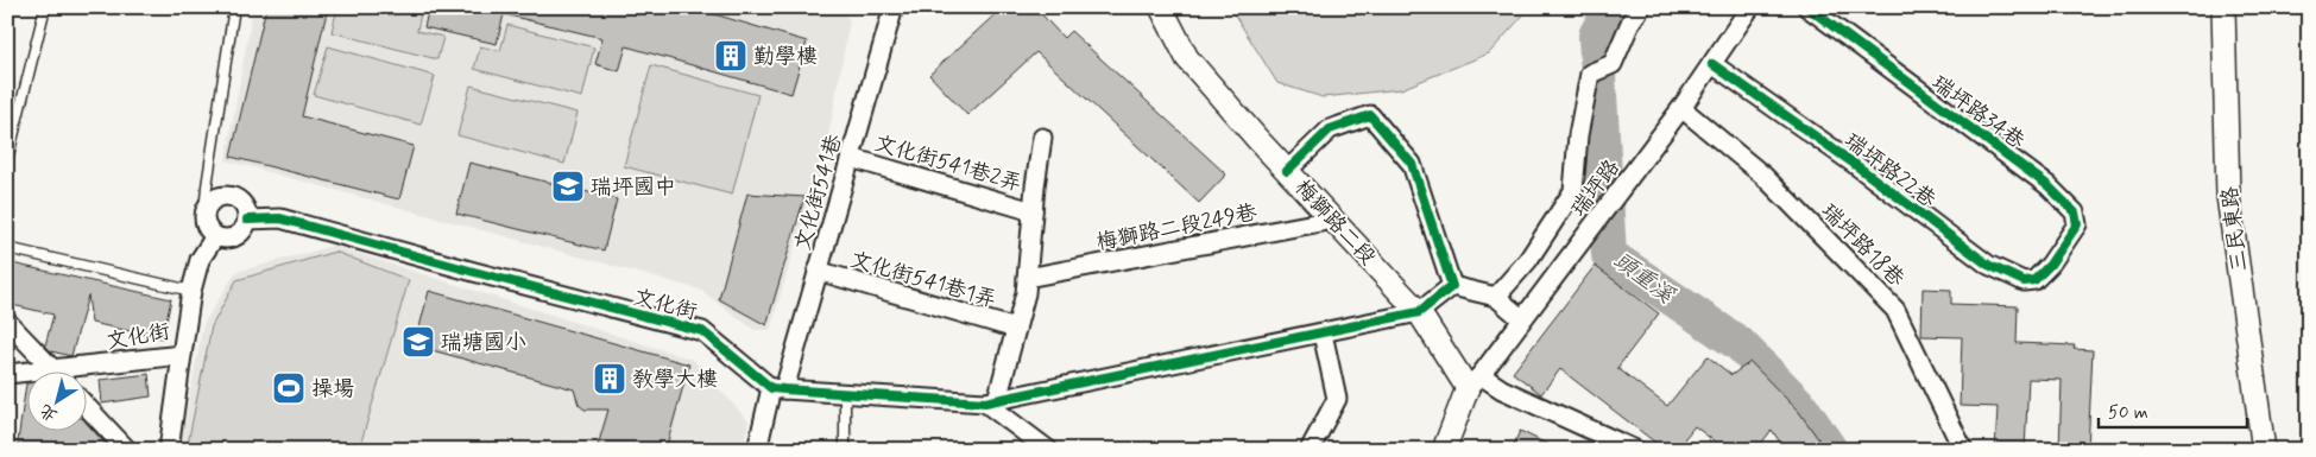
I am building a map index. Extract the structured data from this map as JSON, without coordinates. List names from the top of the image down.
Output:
{
  "streets": {
    "street": [
      "瑞坪路34巷",
      "文化街541巷2弄",
      "瑞坪路22巷",
      "瑞坪路",
      "文化街541巷",
      "梅獅路二段",
      "梅獅路二段249巷",
      "三民東路",
      "瑞坪路18巷",
      "文化街541巷1弄",
      "文化街"
    ]
  },
  "crossings": [
    ["瑞坪路34巷", "瑞坪路22巷"],
    ["文化街541巷2弄", "文化街541巷"],
    ["瑞坪路22巷", "瑞坪路"],
    ["瑞坪路", "梅獅路二段"],
    ["瑞坪路", "瑞坪路18巷"],
    ["文化街541巷", "文化街541巷1弄"],
    ["文化街541巷", "文化街"],
    ["梅獅路二段", "梅獅路二段249巷"]
  ],
  "water": ["頭重溪"],
  "places": {
    "building": ["勤學樓", "教學大樓"],
    "school or university": ["瑞坪國中", "瑞塘國小"],
    "sports": ["操場"]
  },
  "scale_bar": "50 m",
  "north": "bottom left"
}
